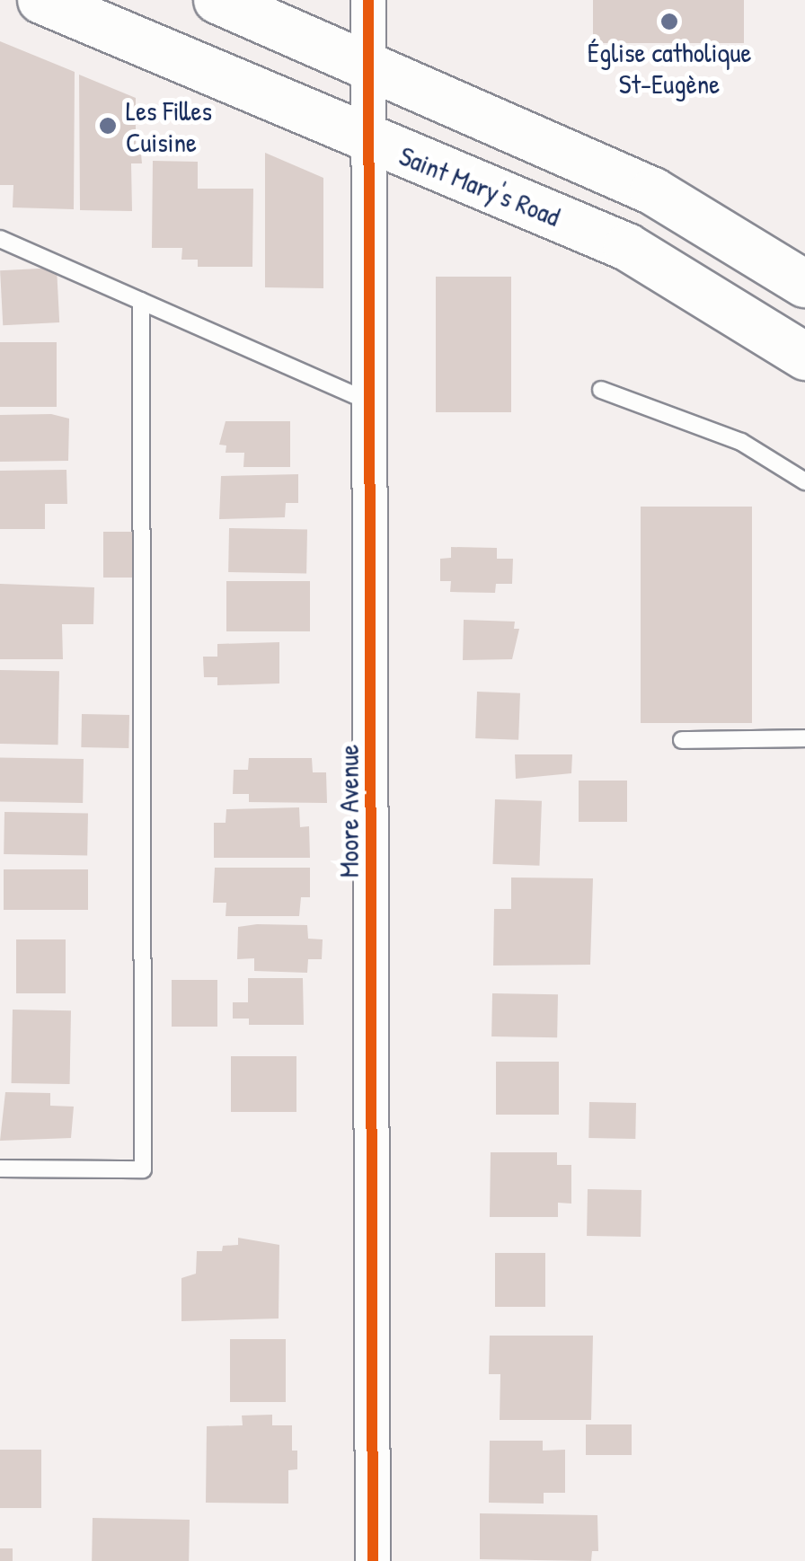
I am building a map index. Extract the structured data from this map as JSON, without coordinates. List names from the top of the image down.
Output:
{
  "streets": {
    "main road": ["Saint Mary's Road"],
    "street": ["Moore Avenue"]
  },
  "crossings": [
    ["Saint Mary's Road", "Moore Avenue"]
  ],
  "places": ["Église catholique St-Eugène", "Les Filles Cuisine"]
}
